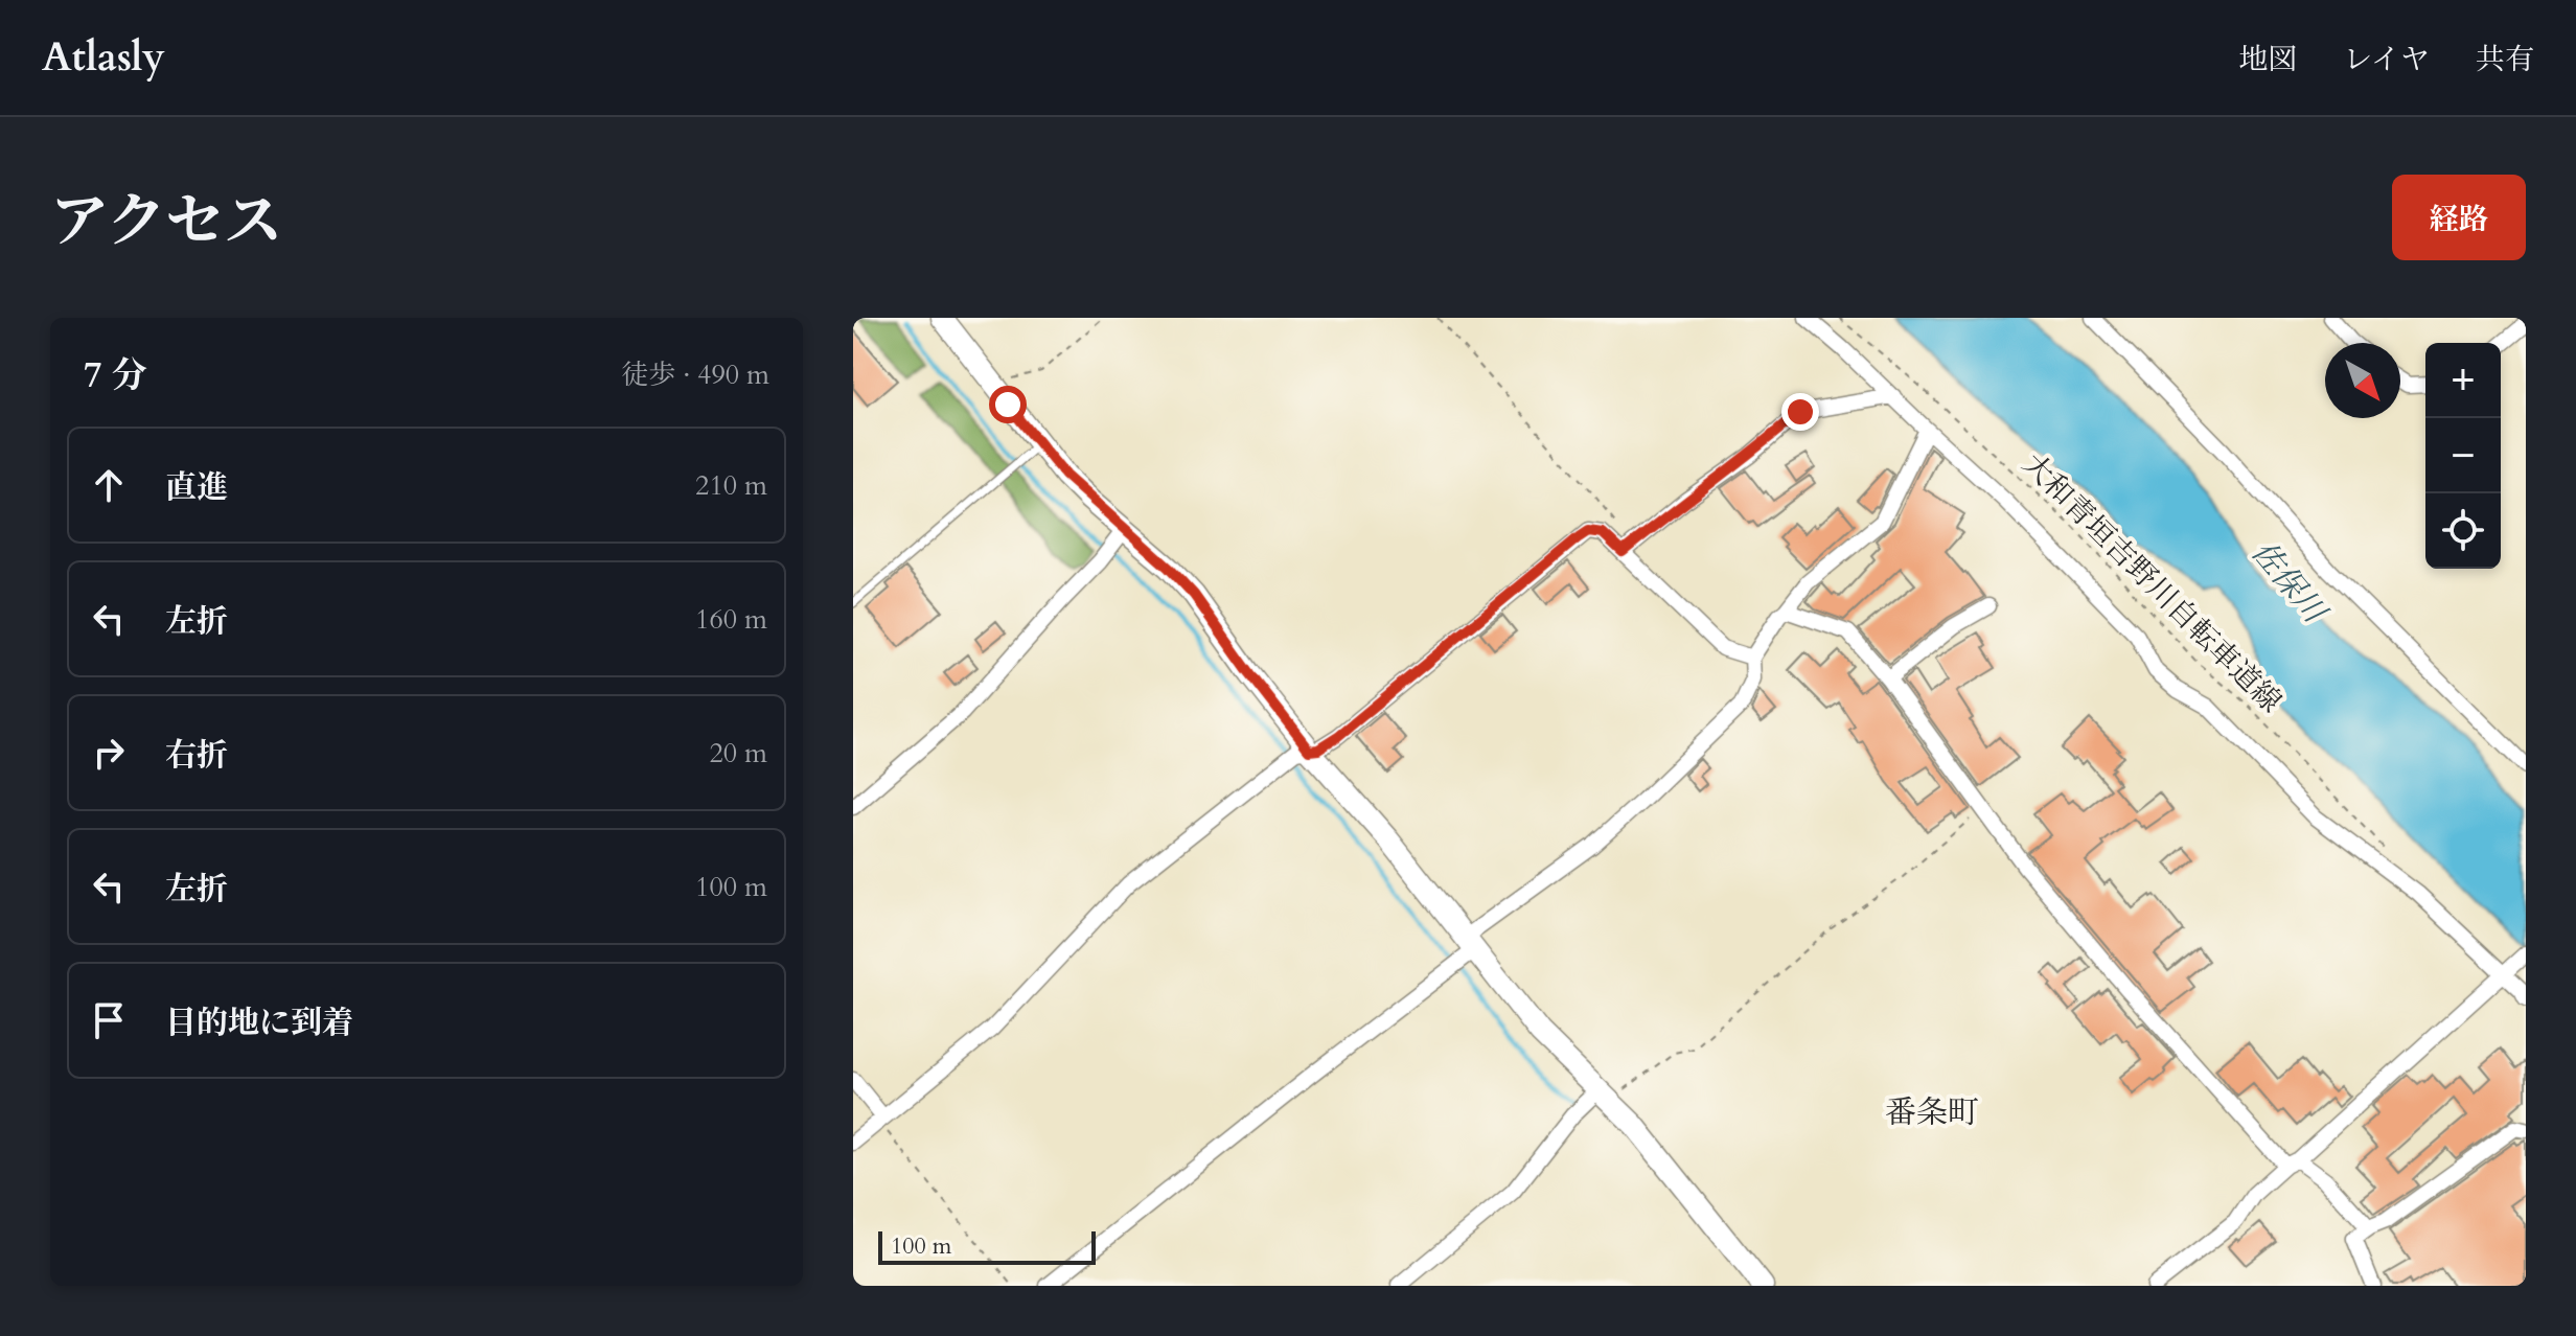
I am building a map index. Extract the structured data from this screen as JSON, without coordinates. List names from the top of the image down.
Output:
{
  "streets": {
    "path": ["大和青垣吉野川自転車道線"]
  },
  "districts": ["番条町"],
  "water": ["佐保川"],
  "scale_bar": "100 m",
  "north": "bottom right",
  "page": {
    "header": "Atlasly",
    "nav": ["地図", "レイヤ", "共有"],
    "title": "アクセス",
    "buttons": "経路",
    "heading": ["7 分", "徒歩 · 490 m"],
    "map_buttons": ["+", "−"],
    "list": [
      ["直進", "210 m"],
      ["左折", "160 m"],
      ["右折", "20 m"],
      ["左折", "100 m"],
      "目的地に到着"
    ],
    "scale": "100 m"
  }
}
